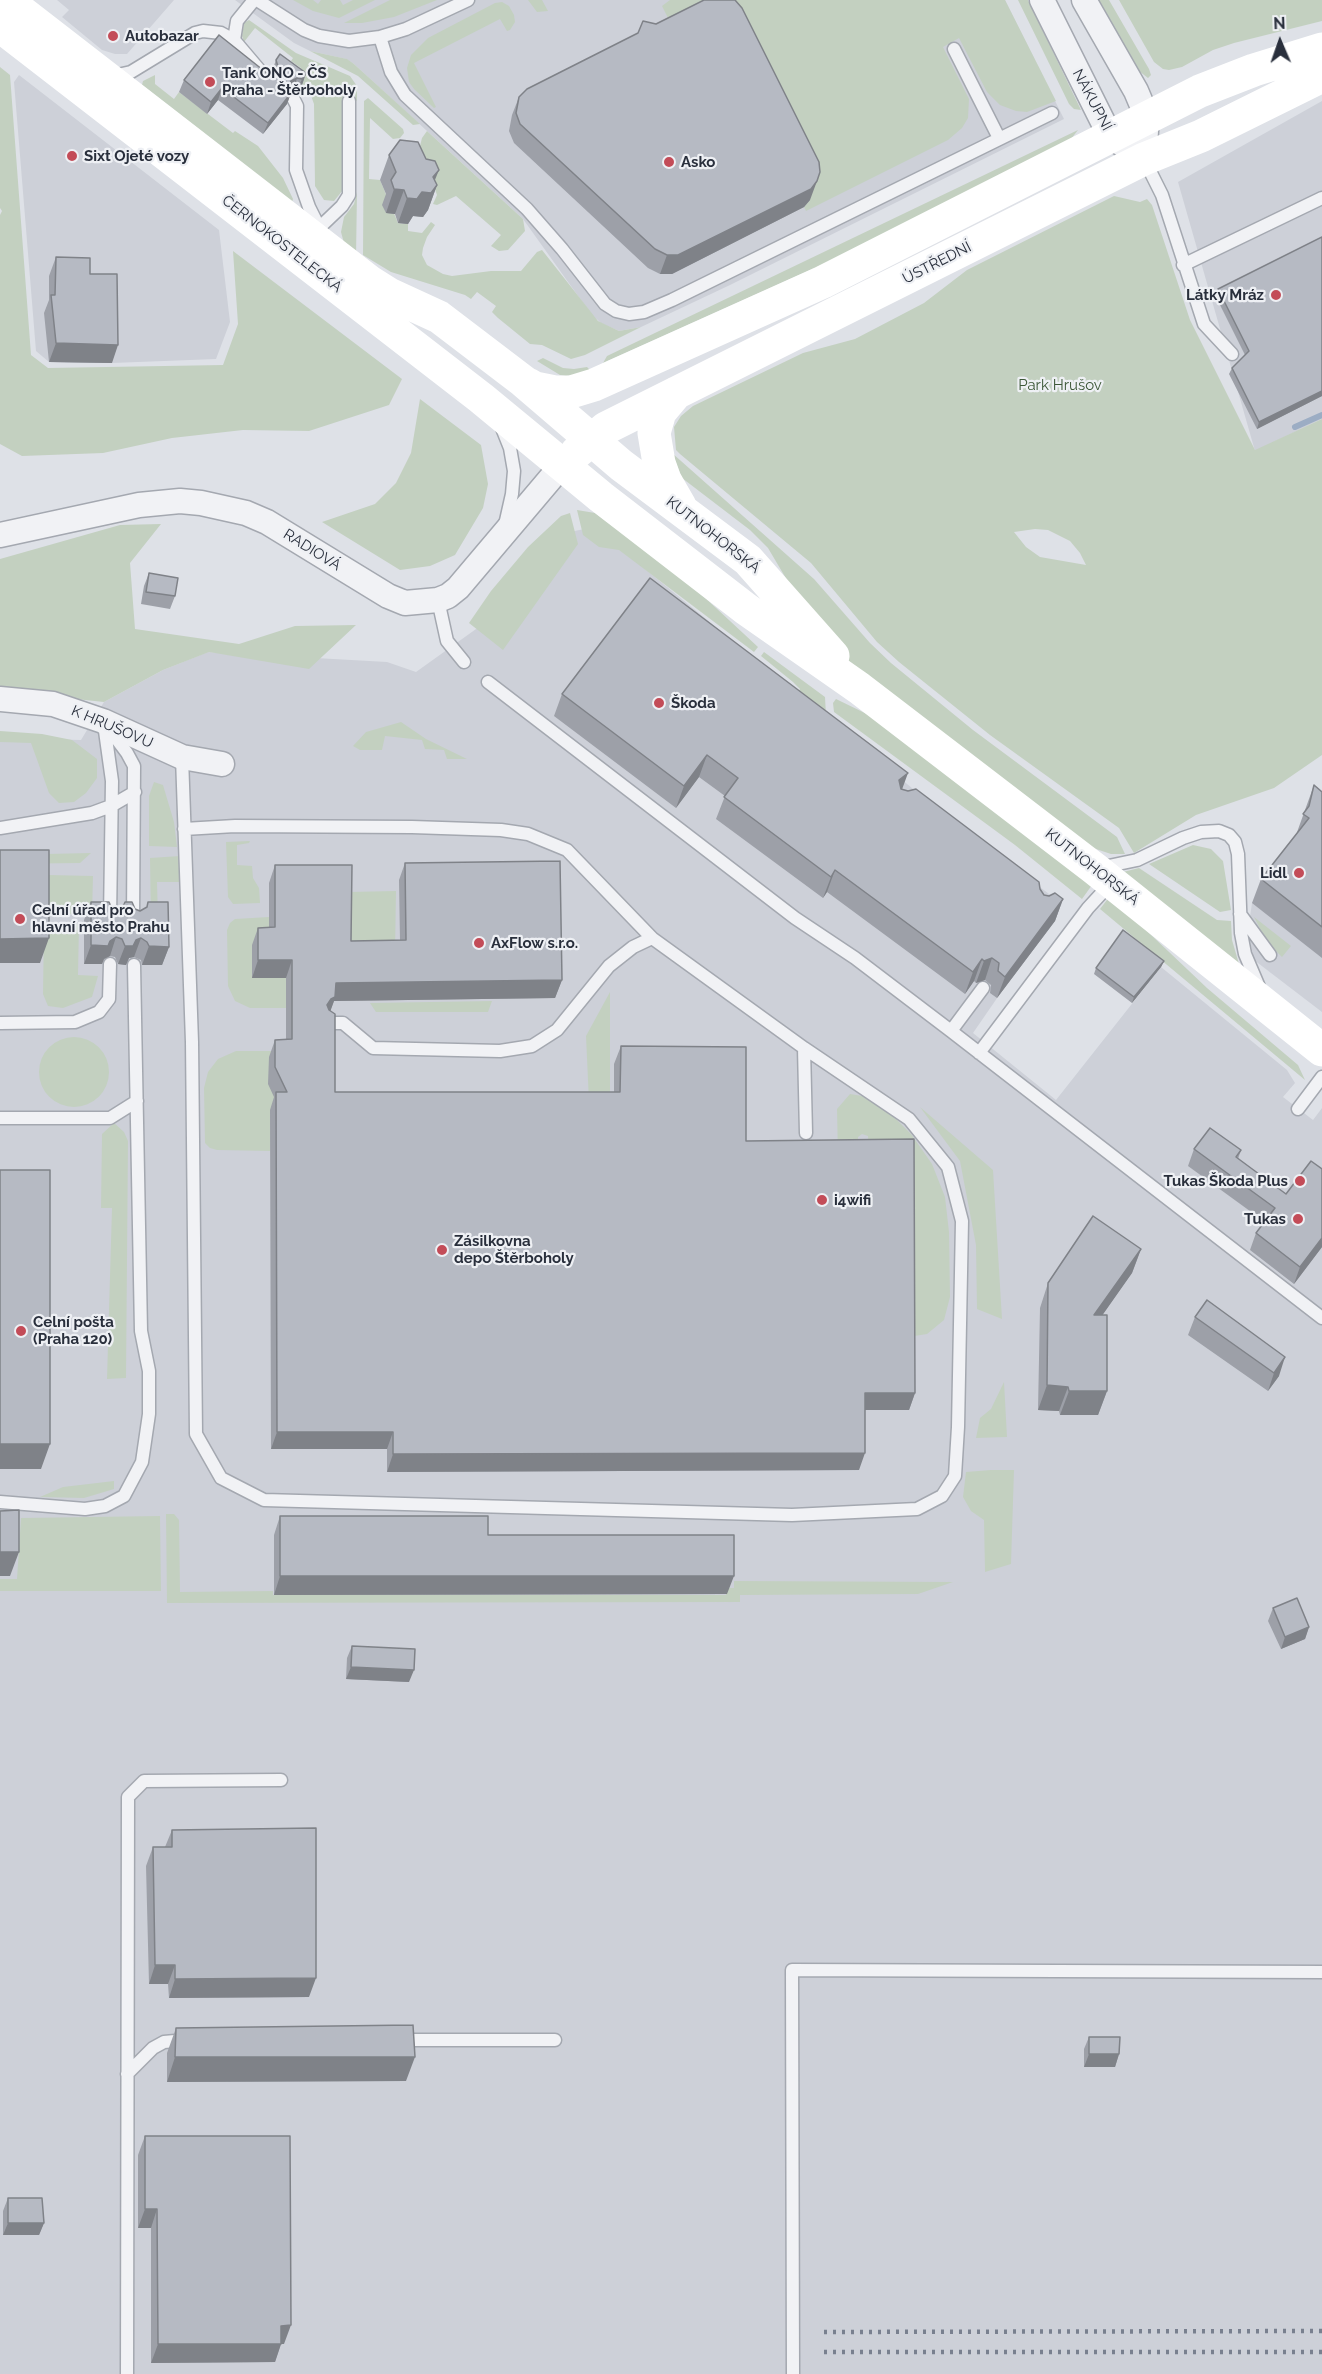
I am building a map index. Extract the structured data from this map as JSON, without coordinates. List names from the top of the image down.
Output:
{
  "streets": {
    "main road": ["ČERNOKOSTELECKÁ", "ÚSTŘEDNÍ", "KUTNOHORSKÁ"],
    "street": ["NÁKUPNÍ", "RADIOVÁ", "K HRUŠOVU"]
  },
  "crossings": [
    ["NÁKUPNÍ", "ÚSTŘEDNÍ"],
    ["ČERNOKOSTELECKÁ", "ÚSTŘEDNÍ"],
    ["ČERNOKOSTELECKÁ", "KUTNOHORSKÁ"],
    ["ČERNOKOSTELECKÁ", "RADIOVÁ"],
    ["ÚSTŘEDNÍ", "KUTNOHORSKÁ"],
    ["KUTNOHORSKÁ", "RADIOVÁ"]
  ],
  "parks": ["Park Hrušov"],
  "places": [
    "Autobazar",
    "Tank ONO - ČS Praha - Štěrboholy",
    "Sixt Ojeté vozy",
    "Asko",
    "Látky Mráz",
    "Škoda",
    "Lidl",
    "Celní úřad pro hlavní město Prahu",
    "AxFlow s.r.o.",
    "Tukas Škoda Plus",
    "i4wifi",
    "Tukas",
    "Zásilkovna depo Štěrboholy",
    "Celní pošta (Praha 120)"
  ],
  "north": "top"
}
